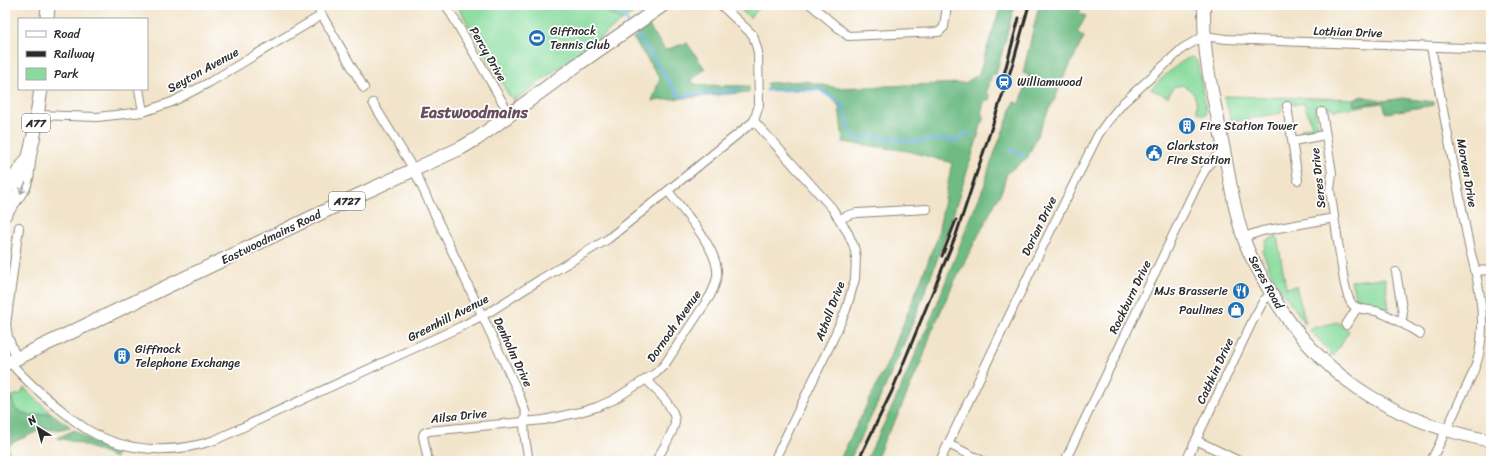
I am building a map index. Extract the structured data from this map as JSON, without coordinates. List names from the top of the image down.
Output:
{
  "streets": {
    "main road": ["A77", "A727", "Eastwoodmains Road"],
    "street": [
      "Lothian Drive",
      "Percy Drive",
      "Seyton Avenue",
      "Morven Drive",
      "Seres Drive",
      "Dorian Drive",
      "Seres Road",
      "Rockburn Drive",
      "Atholl Drive",
      "Greenhill Avenue",
      "Dornoch Avenue",
      "Denholm Drive",
      "Cathkin Drive",
      "Ailsa Drive"
    ]
  },
  "crossings": [
    ["Lothian Drive", "Morven Drive"],
    ["Lothian Drive", "Dorian Drive"],
    ["Lothian Drive", "Seres Road"],
    ["Percy Drive", "Eastwoodmains Road"],
    ["Seyton Avenue", "A77"],
    ["Morven Drive", "Seres Road"],
    ["Seres Drive", "Seres Road"],
    ["Dorian Drive", "Seres Road"],
    ["Eastwoodmains Road", "Greenhill Avenue"],
    ["Eastwoodmains Road", "Denholm Drive"],
    ["Seres Road", "Rockburn Drive"],
    ["Seres Road", "Cathkin Drive"],
    ["Atholl Drive", "Greenhill Avenue"],
    ["Greenhill Avenue", "Dornoch Avenue"],
    ["Greenhill Avenue", "Denholm Drive"],
    ["Dornoch Avenue", "Denholm Drive"],
    ["Dornoch Avenue", "Ailsa Drive"],
    ["Denholm Drive", "Ailsa Drive"]
  ],
  "districts": ["Eastwoodmains"],
  "places": {
    "sports": ["Giffnock Tennis Club"],
    "station": ["Williamwood"],
    "building": ["Fire Station Tower", "Giffnock Telephone Exchange"],
    "public building": ["Clarkston Fire Station"],
    "restaurant": ["MJs Brasserie"],
    "shop": ["Paulines"]
  },
  "legend": ["Road", "Railway", "Park"],
  "north": "top left"
}
